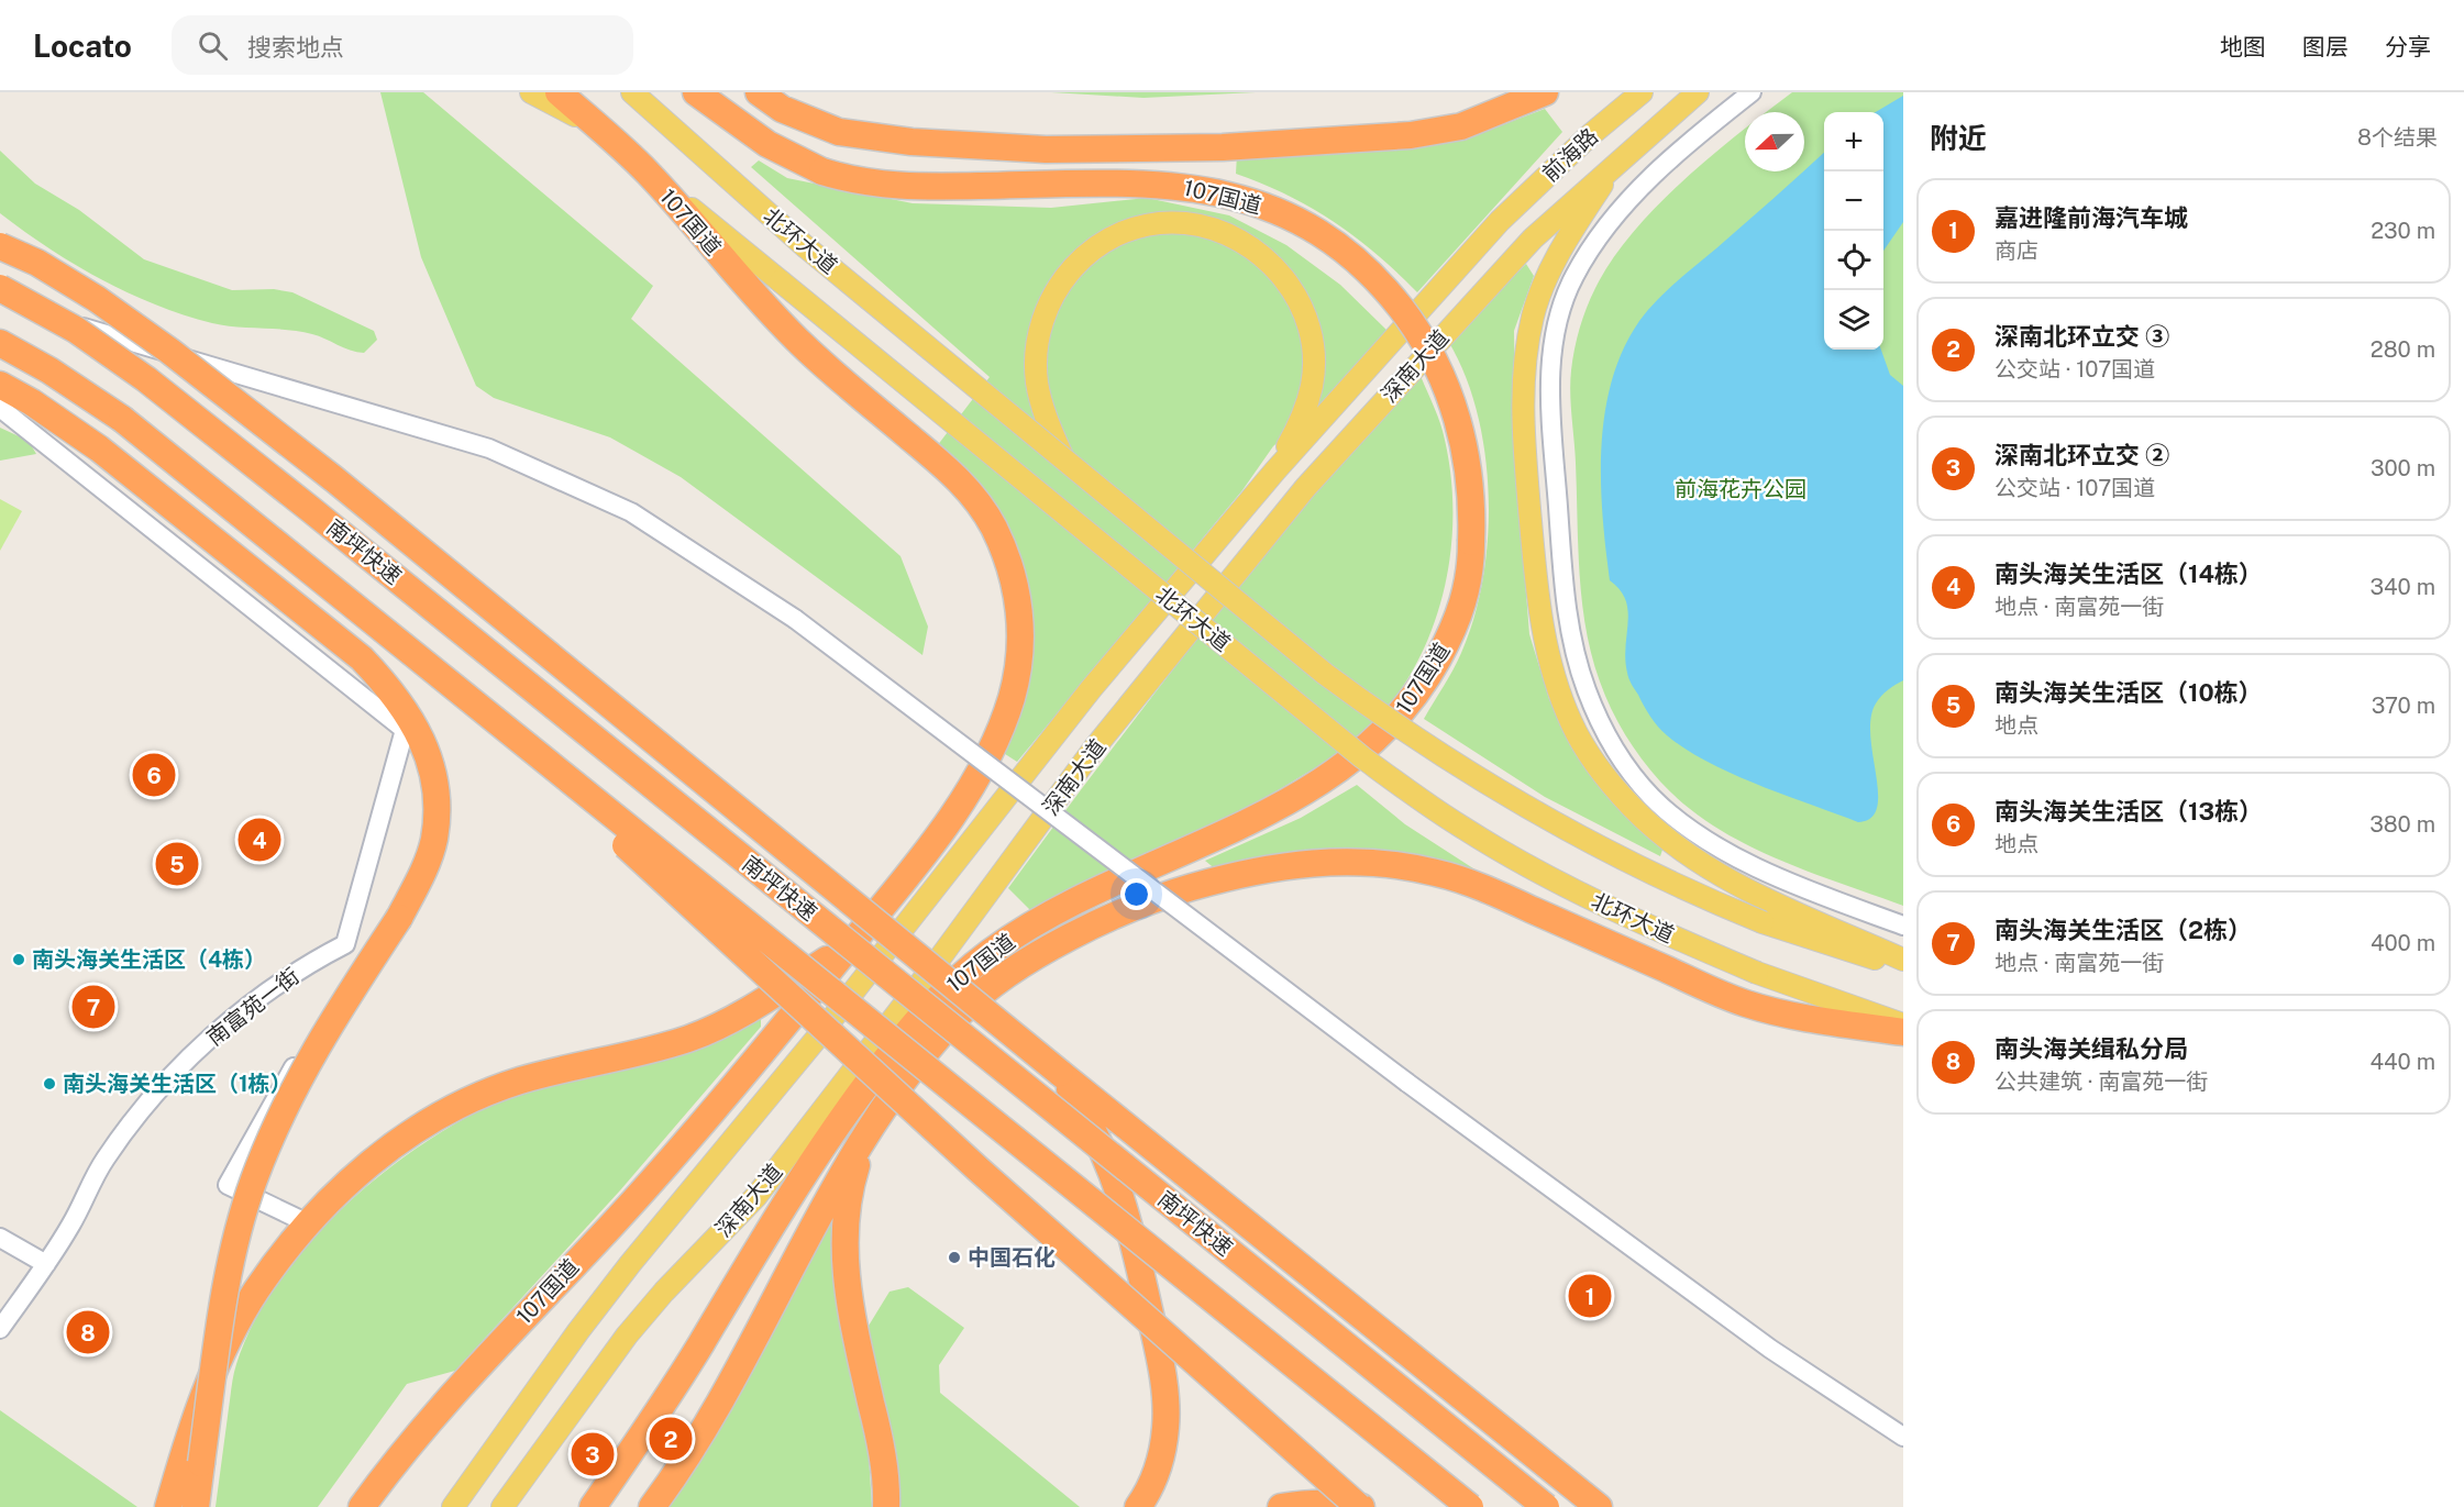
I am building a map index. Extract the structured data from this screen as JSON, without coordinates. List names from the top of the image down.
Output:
{
  "streets": {
    "highway": ["107国道", "北环大道", "南坪快速"],
    "main road": ["前海路", "深南大道"],
    "street": ["南富苑一街"]
  },
  "crossings": [
    ["前海路", "深南大道"],
    ["107国道", "北环大道"]
  ],
  "parks": ["前海花卉公园"],
  "places": ["南头海关生活区（4栋）", "南头海关生活区（1栋）", "中国石化"],
  "north": "left",
  "page": {
    "header": "Locato",
    "search": "搜索地点",
    "nav": ["地图", "图层", "分享"],
    "heading": ["附近", "8个结果"],
    "map_buttons": ["+", "−"],
    "list": [
      {
        "mark": "1",
        "name": "嘉进隆前海汽车城",
        "note": "商店",
        "value": "230 m"
      },
      {
        "mark": "2",
        "name": "深南北环立交 ③",
        "note": "公交站 · 107国道",
        "value": "280 m"
      },
      {
        "mark": "3",
        "name": "深南北环立交 ②",
        "note": "公交站 · 107国道",
        "value": "300 m"
      },
      {
        "mark": "4",
        "name": "南头海关生活区（14栋）",
        "note": "地点 · 南富苑一街",
        "value": "340 m"
      },
      {
        "mark": "5",
        "name": "南头海关生活区（10栋）",
        "note": "地点",
        "value": "370 m"
      },
      {
        "mark": "6",
        "name": "南头海关生活区（13栋）",
        "note": "地点",
        "value": "380 m"
      },
      {
        "mark": "7",
        "name": "南头海关生活区（2栋）",
        "note": "地点 · 南富苑一街",
        "value": "400 m"
      },
      {
        "mark": "8",
        "name": "南头海关缉私分局",
        "note": "公共建筑 · 南富苑一街",
        "value": "440 m"
      }
    ],
    "pins": [
      "6",
      "4",
      "5",
      "7",
      "1",
      "8",
      "2",
      "3"
    ]
  }
}
